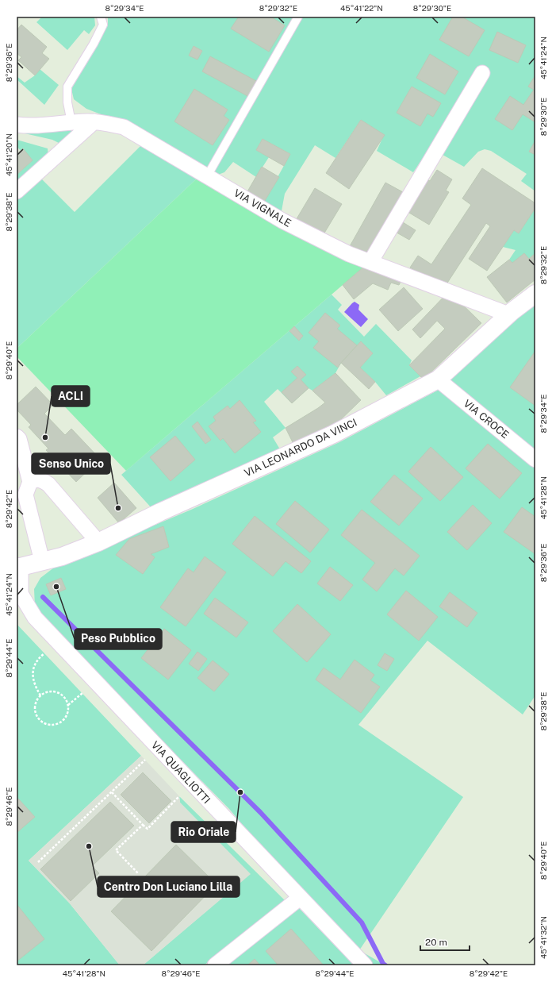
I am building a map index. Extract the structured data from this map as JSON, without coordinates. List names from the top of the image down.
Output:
{
  "streets": {
    "street": [
      "VIA VIGNALE",
      "VIA CROCE",
      "VIA LEONARDO DA VINCI",
      "VIA QUAGLIOTTI"
    ]
  },
  "crossings": [
    ["VIA VIGNALE", "VIA LEONARDO DA VINCI"],
    ["VIA CROCE", "VIA LEONARDO DA VINCI"],
    ["VIA LEONARDO DA VINCI", "VIA QUAGLIOTTI"]
  ],
  "places": [
    "ACLI",
    "Senso Unico",
    "Peso Pubblico",
    "Rio Oriale",
    "Centro Don Luciano Lilla"
  ],
  "scale_bar": "20 m",
  "coordinates": [
    "8°29'34\"E",
    "8°29'32\"E",
    "45°41'22\"N",
    "8°29'30\"E",
    "45°41'24\"N",
    "8°29'36\"E",
    "45°41'20\"N",
    "8°29'38\"E",
    "8°29'40\"E",
    "45°41'28\"N",
    "8°29'42\"E",
    "8°29'44\"E",
    "8°29'46\"E",
    "45°41'32\"N"
  ]
}
